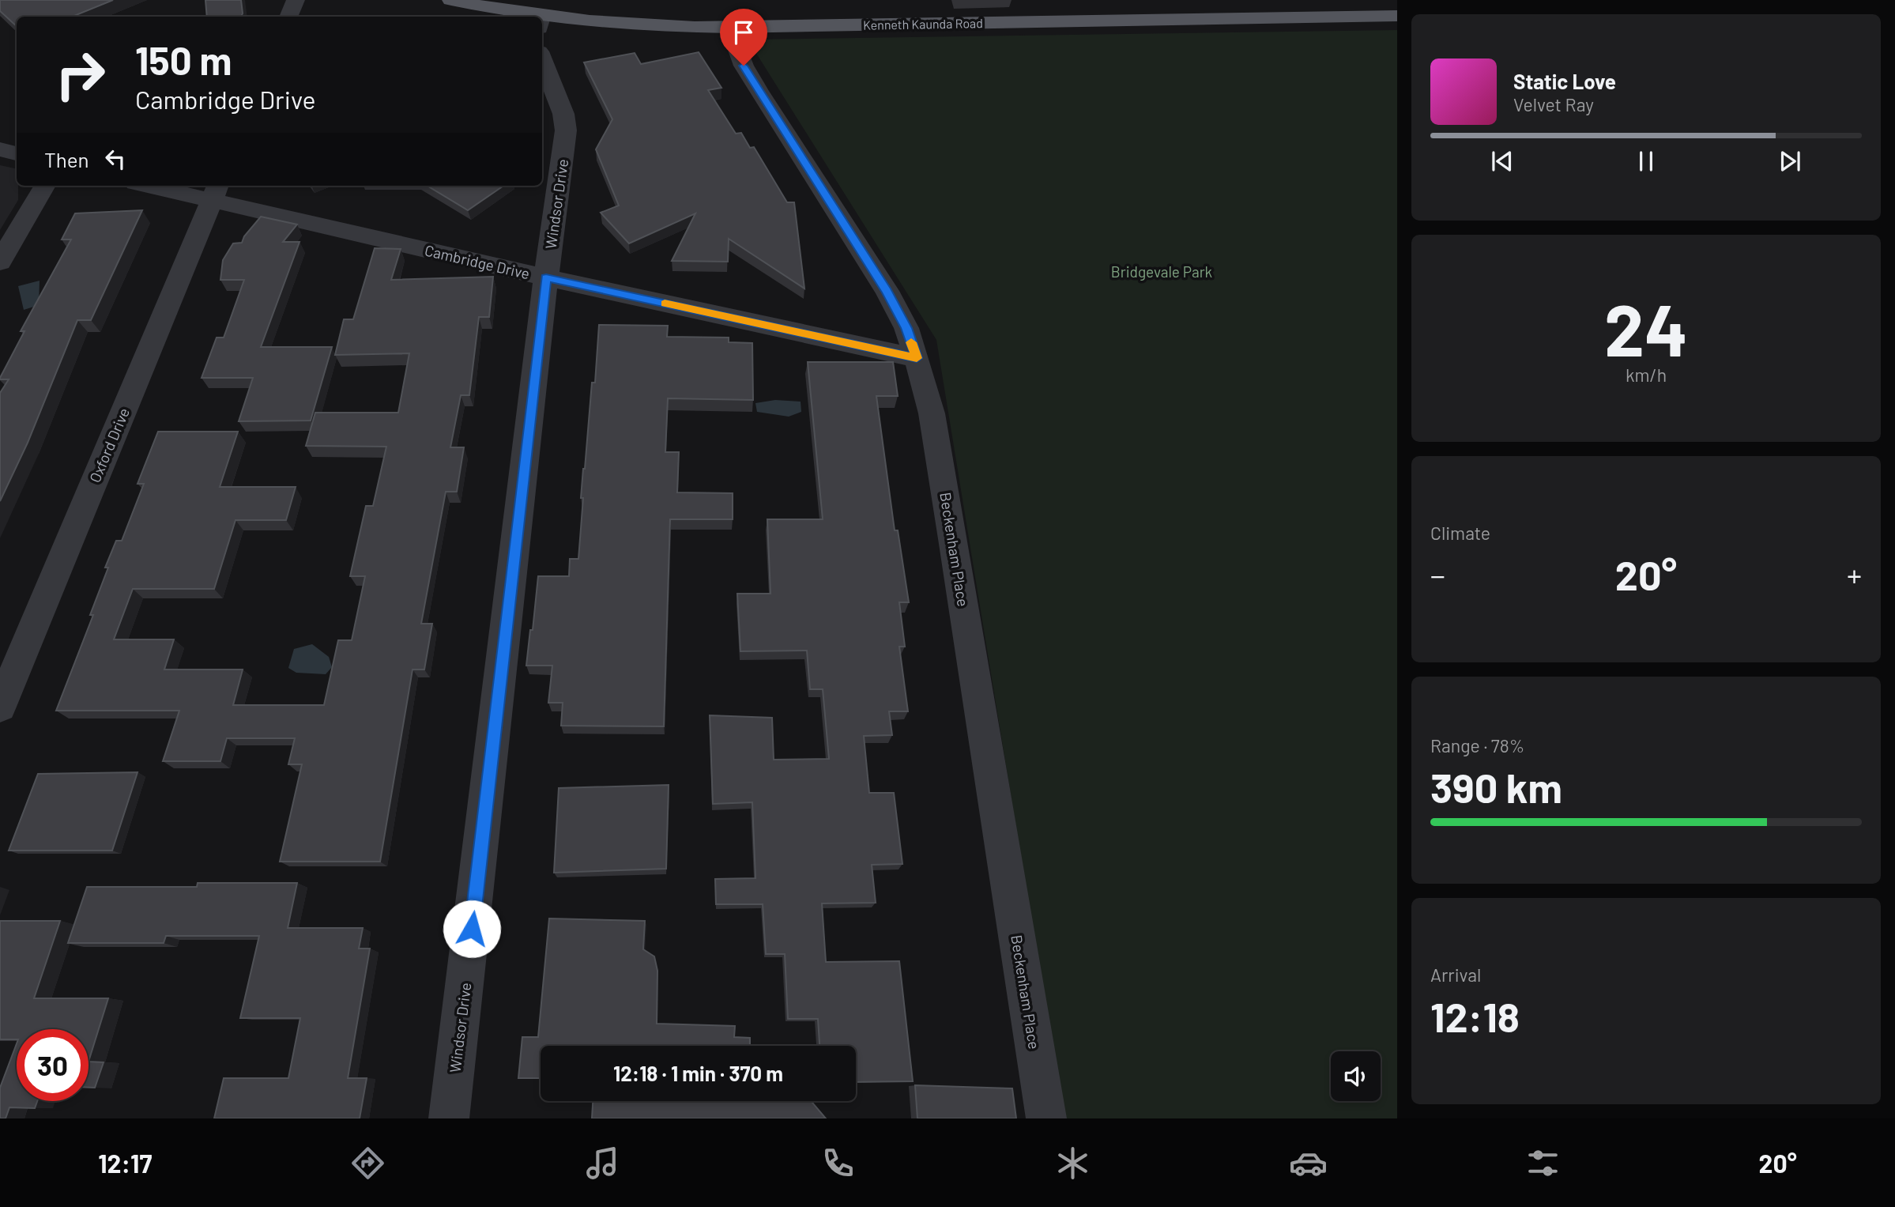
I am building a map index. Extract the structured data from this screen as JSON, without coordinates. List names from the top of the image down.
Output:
{
  "streets": {
    "main road": ["Kenneth Kaunda Road"],
    "street": [
      "Windsor Drive",
      "Cambridge Drive",
      "Oxford Drive",
      "Beckenham Place"
    ]
  },
  "crossings": [
    ["Kenneth Kaunda Road", "Beckenham Place"],
    ["Windsor Drive", "Cambridge Drive"],
    ["Cambridge Drive", "Oxford Drive"],
    ["Cambridge Drive", "Beckenham Place"]
  ],
  "parks": ["Bridgevale Park"],
  "page": {
    "turn": ["150 m", "Cambridge Drive"],
    "song": ["Static Love", "Velvet Ray"],
    "then": "Then",
    "tile": [
      ["24", "km/h"],
      "Climate",
      ["Range · 78%", "390 km"],
      ["Arrival", "12:18"]
    ],
    "heat": ["−", "20°", "+"],
    "limit": "30",
    "trip": "12:18 · 1 min · 370 m",
    "tabs": ["12:17", "20°"]
  }
}
